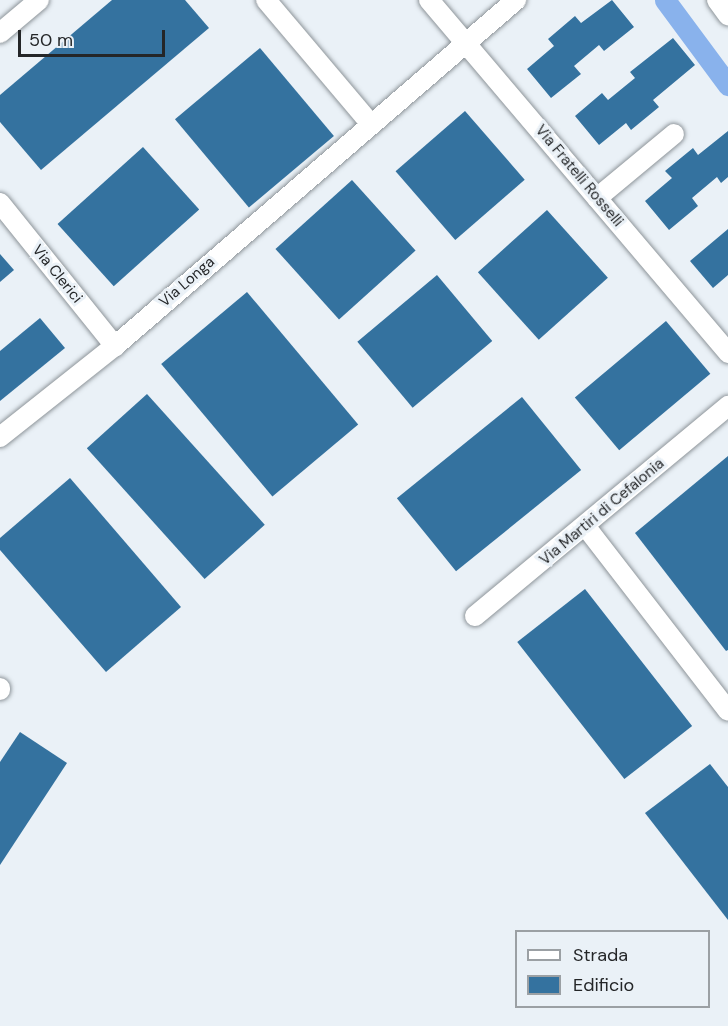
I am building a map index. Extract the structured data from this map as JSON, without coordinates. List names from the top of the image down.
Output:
{
  "streets": {
    "street": [
      "Via Fratelli Rosselli",
      "Via Clerici",
      "Via Longa",
      "Via Martiri di Cefalonia"
    ]
  },
  "crossings": [
    ["Via Fratelli Rosselli", "Via Longa"],
    ["Via Clerici", "Via Longa"]
  ],
  "legend": ["Strada", "Edificio"],
  "scale_bar": "50 m"
}
